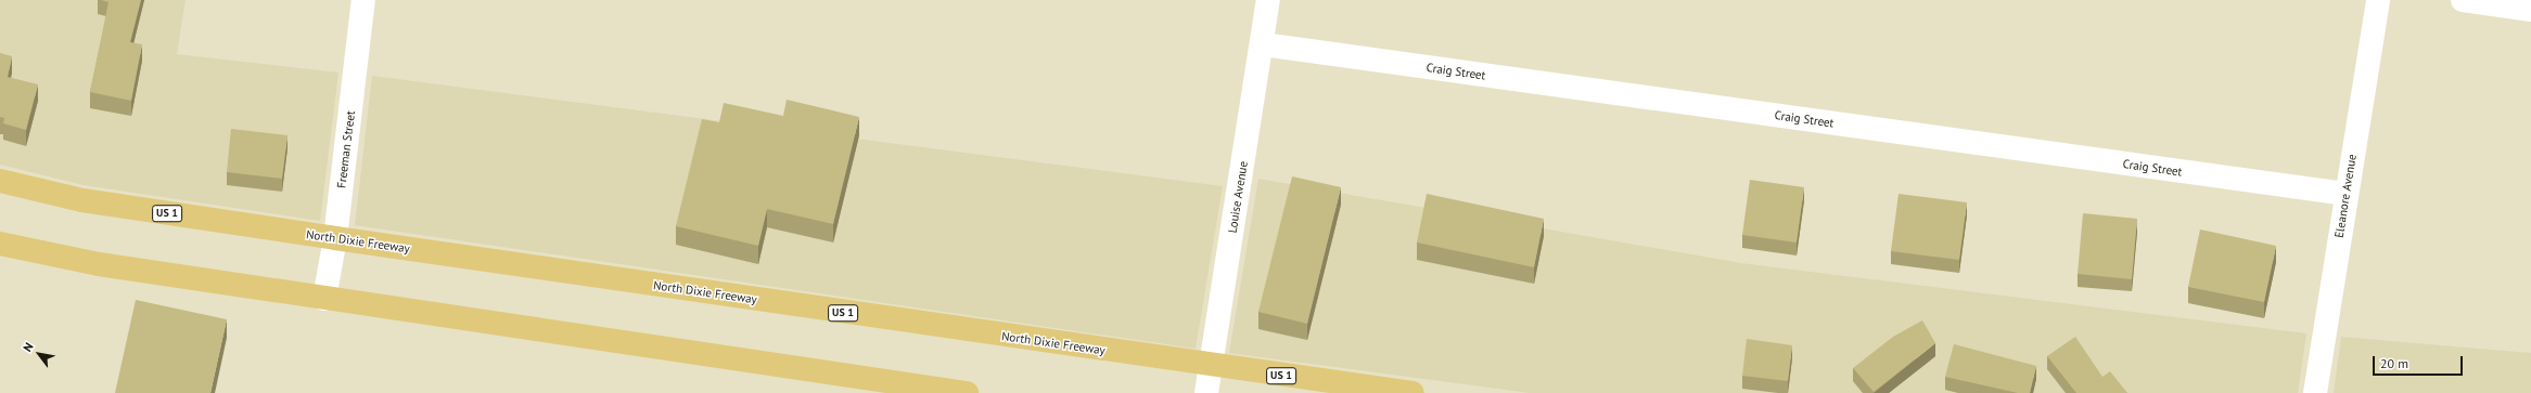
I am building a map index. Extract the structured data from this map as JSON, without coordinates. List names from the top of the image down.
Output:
{
  "streets": {
    "main road": ["US 1", "North Dixie Freeway"],
    "street": [
      "Craig Street",
      "Freeman Street",
      "Eleanore Avenue",
      "Louise Avenue"
    ]
  },
  "crossings": [
    ["Craig Street", "Eleanore Avenue"],
    ["Craig Street", "Louise Avenue"],
    ["Freeman Street", "North Dixie Freeway"],
    ["Louise Avenue", "North Dixie Freeway"]
  ],
  "scale_bar": "20 m",
  "north": "top left"
}
